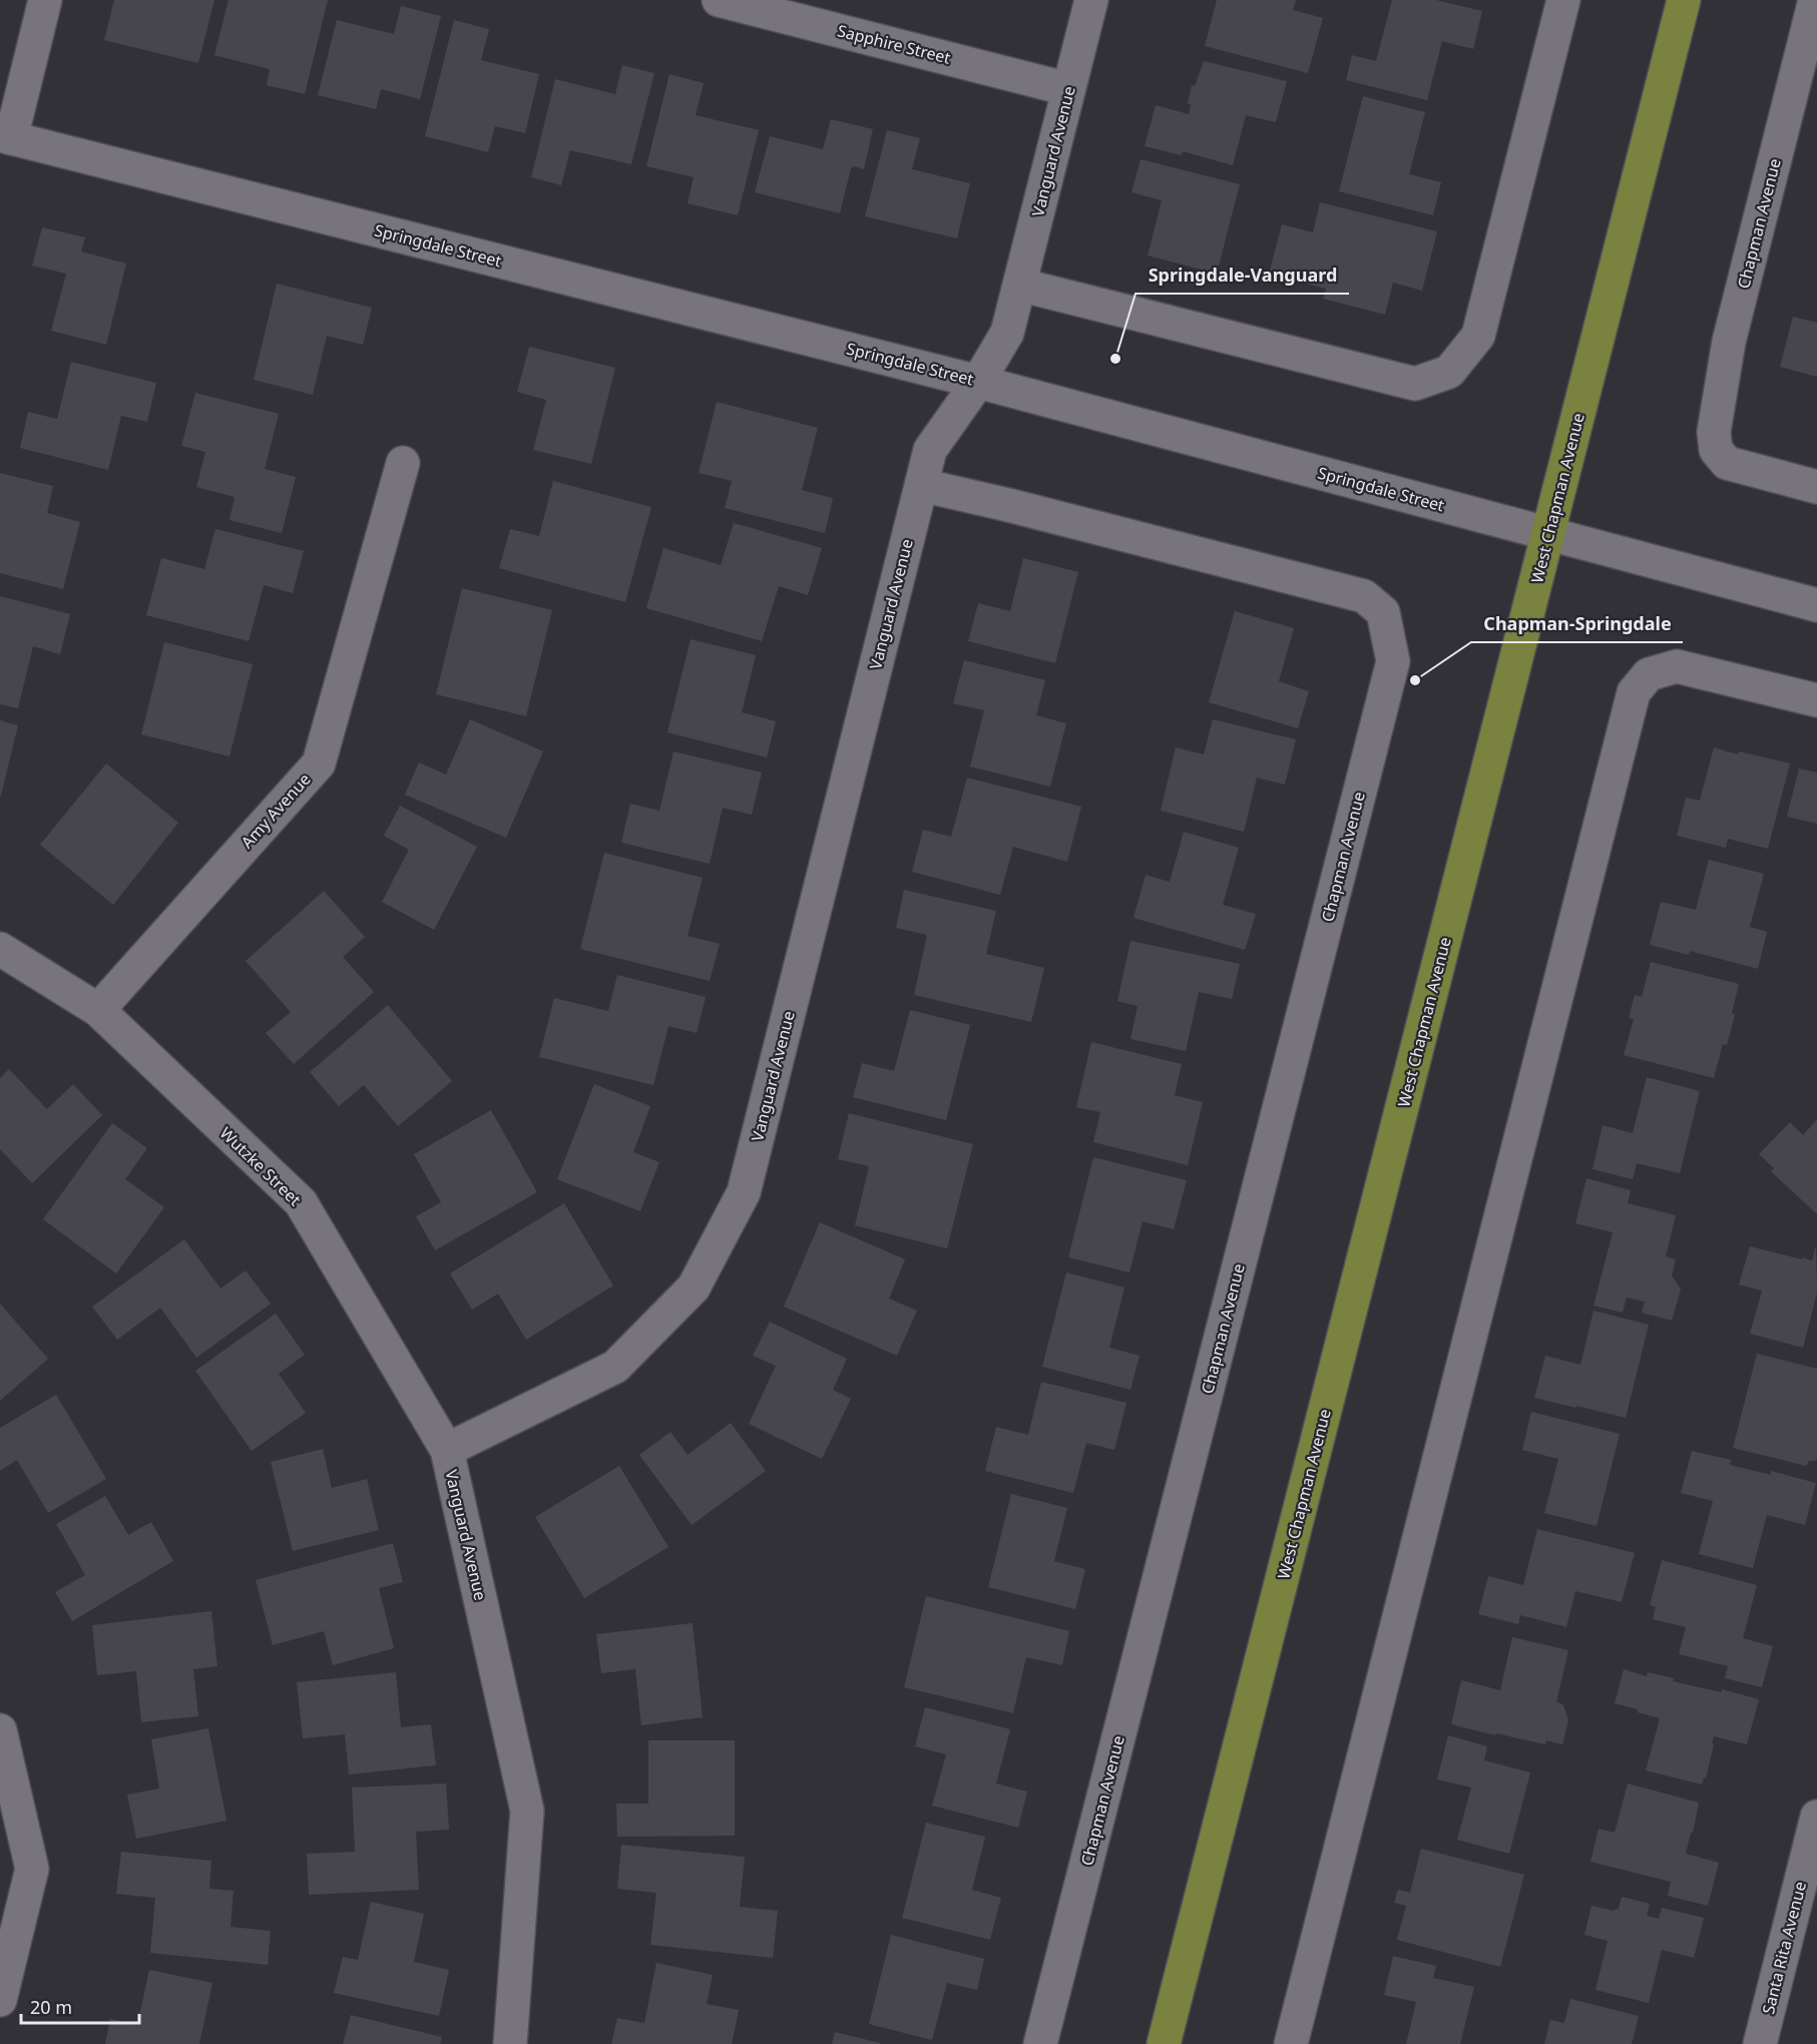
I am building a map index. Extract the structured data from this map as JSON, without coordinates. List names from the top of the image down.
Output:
{
  "streets": {
    "main road": ["West Chapman Avenue"],
    "street": [
      "Sapphire Street",
      "Vanguard Avenue",
      "Chapman Avenue",
      "Springdale Street",
      "Amy Avenue",
      "Wutzke Street",
      "Santa Rita Avenue"
    ]
  },
  "crossings": [
    ["Sapphire Street", "Vanguard Avenue"],
    ["Vanguard Avenue", "Chapman Avenue"],
    ["Vanguard Avenue", "Springdale Street"],
    ["Vanguard Avenue", "Wutzke Street"],
    ["Springdale Street", "West Chapman Avenue"],
    ["Amy Avenue", "Wutzke Street"]
  ],
  "places": ["Springdale-Vanguard", "Chapman-Springdale"],
  "scale_bar": "20 m"
}
